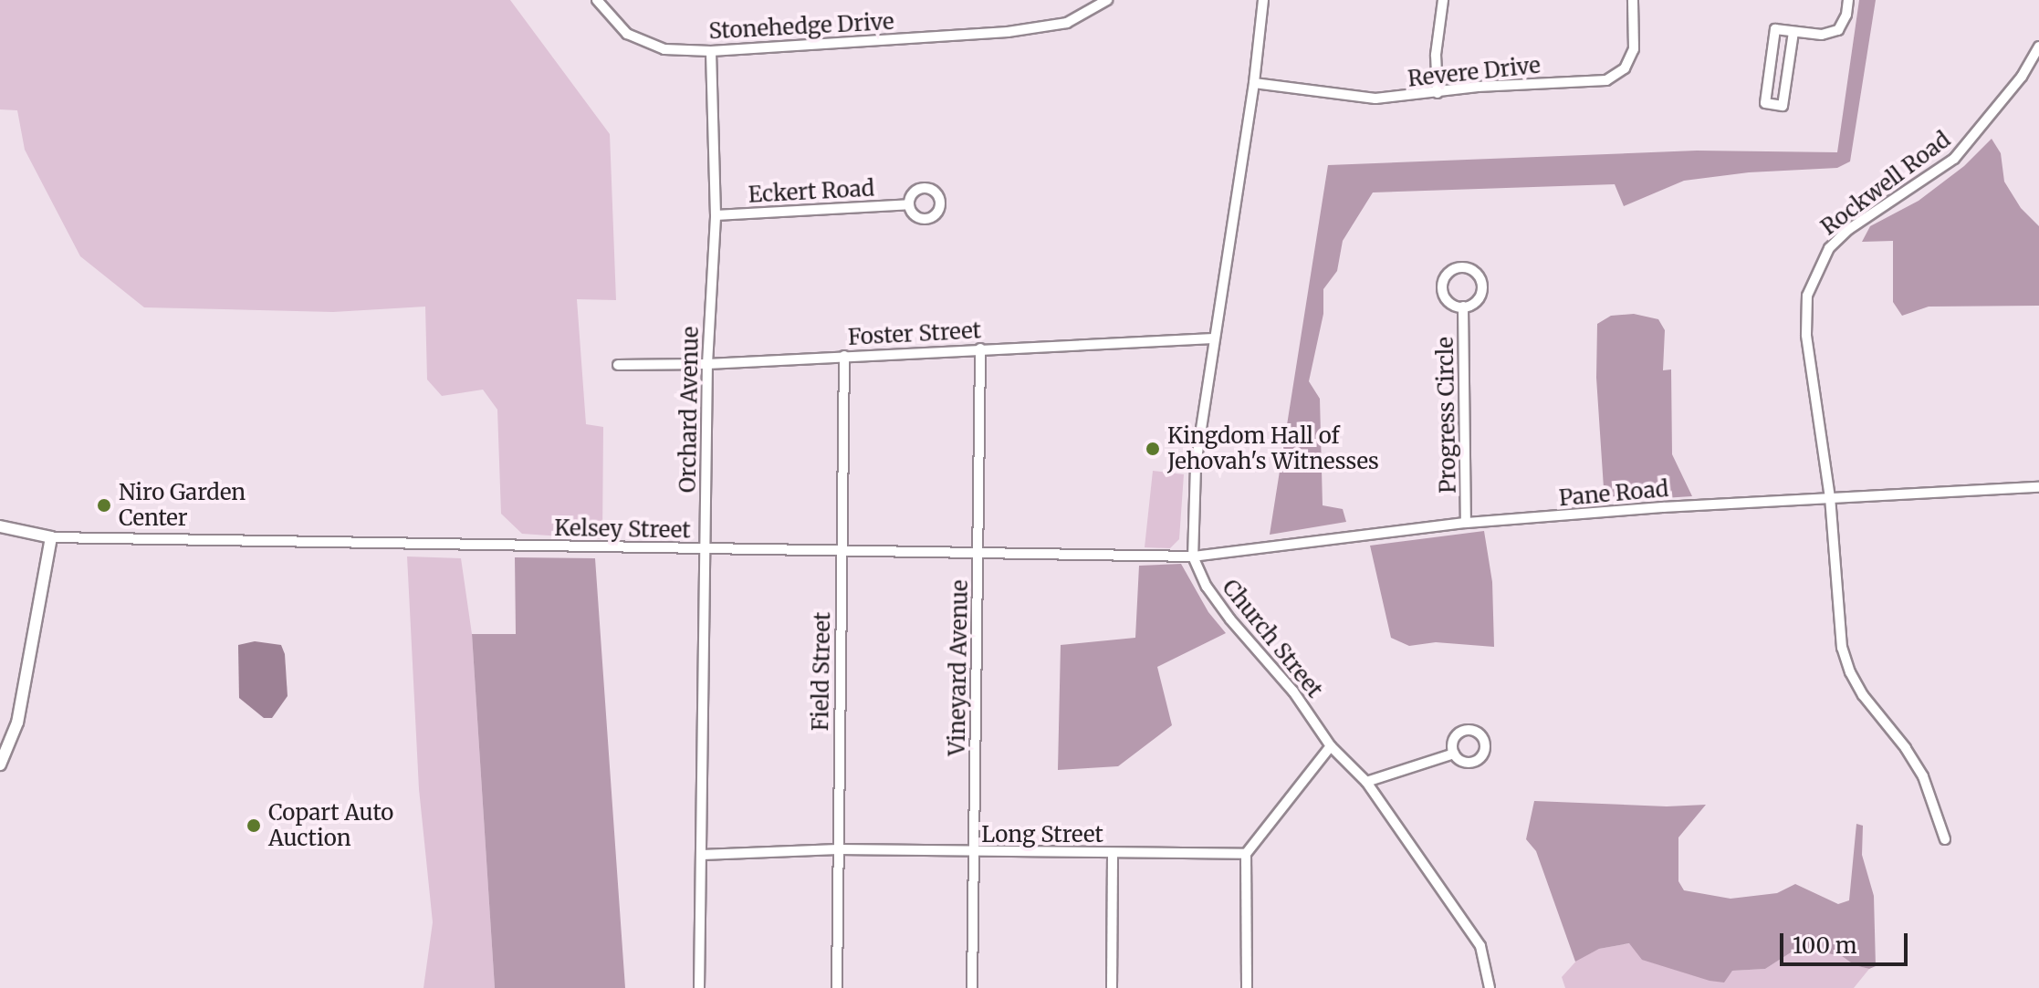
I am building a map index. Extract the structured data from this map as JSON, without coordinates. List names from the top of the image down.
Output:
{
  "streets": {
    "street": [
      "Stonehedge Drive",
      "Revere Drive",
      "Rockwell Road",
      "Eckert Road",
      "Foster Street",
      "Orchard Avenue",
      "Progress Circle",
      "Pane Road",
      "Kelsey Street",
      "Church Street",
      "Vineyard Avenue",
      "Field Street",
      "Long Street"
    ]
  },
  "crossings": [
    ["Stonehedge Drive", "Orchard Avenue"],
    ["Revere Drive", "Church Street"],
    ["Rockwell Road", "Pane Road"],
    ["Eckert Road", "Orchard Avenue"],
    ["Foster Street", "Orchard Avenue"],
    ["Foster Street", "Church Street"],
    ["Foster Street", "Vineyard Avenue"],
    ["Foster Street", "Field Street"],
    ["Orchard Avenue", "Kelsey Street"],
    ["Orchard Avenue", "Long Street"],
    ["Progress Circle", "Pane Road"],
    ["Pane Road", "Kelsey Street"],
    ["Pane Road", "Church Street"],
    ["Kelsey Street", "Church Street"],
    ["Kelsey Street", "Vineyard Avenue"],
    ["Kelsey Street", "Field Street"],
    ["Vineyard Avenue", "Long Street"],
    ["Field Street", "Long Street"]
  ],
  "places": ["Kingdom Hall of Jehovah's Witnesses", "Niro Garden Center", "Copart Auto Auction"],
  "scale_bar": "100 m"
}
